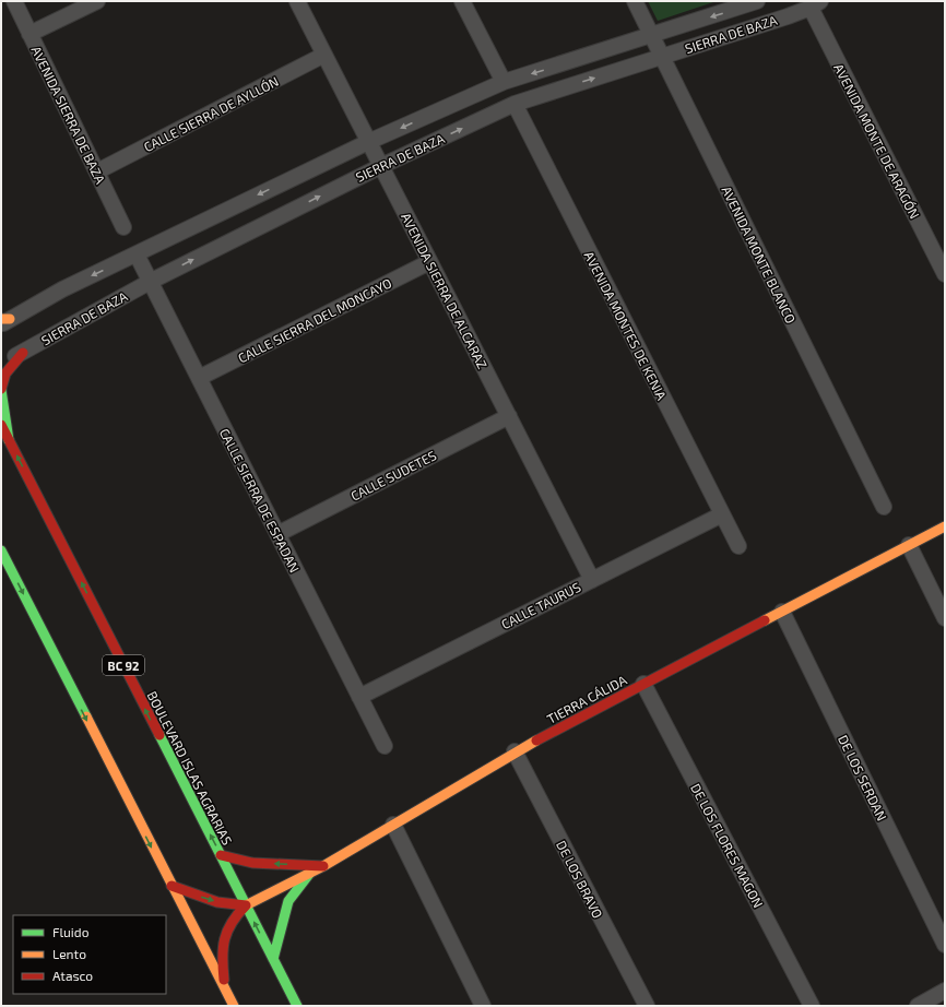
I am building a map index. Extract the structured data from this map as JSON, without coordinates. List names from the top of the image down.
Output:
{
  "streets": {
    "main road": ["BC 92", "TIERRA CÁLIDA", "BOULEVARD ISLAS AGRARIAS"],
    "street": [
      "SIERRA DE BAZA",
      "CALLE SIERRA DE AYLLÓN",
      "AVENIDA SIERRA DE BAZA",
      "AVENIDA MONTE DE ARAGÓN",
      "AVENIDA MONTE BLANCO",
      "AVENIDA SIERRA DE ALCARAZ",
      "CALLE SIERRA DEL MONCAYO",
      "AVENIDA MONTES DE KENIA",
      "CALLE SUDETES",
      "CALLE SIERRA DE ESPADAN",
      "CALLE TAURUS",
      "DE LOS SERDAN",
      "DE LOS FLORES MAGON",
      "DE LOS BRAVO"
    ]
  },
  "crossings": [
    ["SIERRA DE BAZA", "AVENIDA MONTE DE ARAGÓN"],
    ["SIERRA DE BAZA", "AVENIDA MONTE BLANCO"],
    ["SIERRA DE BAZA", "AVENIDA SIERRA DE ALCARAZ"],
    ["SIERRA DE BAZA", "AVENIDA MONTES DE KENIA"],
    ["SIERRA DE BAZA", "CALLE SIERRA DE ESPADAN"],
    ["CALLE SIERRA DE AYLLÓN", "AVENIDA SIERRA DE BAZA"],
    ["CALLE SIERRA DE AYLLÓN", "AVENIDA SIERRA DE ALCARAZ"],
    ["AVENIDA SIERRA DE ALCARAZ", "CALLE SIERRA DEL MONCAYO"],
    ["AVENIDA SIERRA DE ALCARAZ", "CALLE SUDETES"],
    ["AVENIDA SIERRA DE ALCARAZ", "CALLE TAURUS"],
    ["CALLE SIERRA DEL MONCAYO", "CALLE SIERRA DE ESPADAN"],
    ["AVENIDA MONTES DE KENIA", "CALLE TAURUS"],
    ["CALLE SUDETES", "CALLE SIERRA DE ESPADAN"],
    ["CALLE SIERRA DE ESPADAN", "CALLE TAURUS"],
    ["TIERRA CÁLIDA", "BOULEVARD ISLAS AGRARIAS"],
    ["TIERRA CÁLIDA", "DE LOS SERDAN"],
    ["TIERRA CÁLIDA", "DE LOS FLORES MAGON"],
    ["TIERRA CÁLIDA", "DE LOS BRAVO"]
  ],
  "legend": ["Fluido", "Lento", "Atasco"]
}
